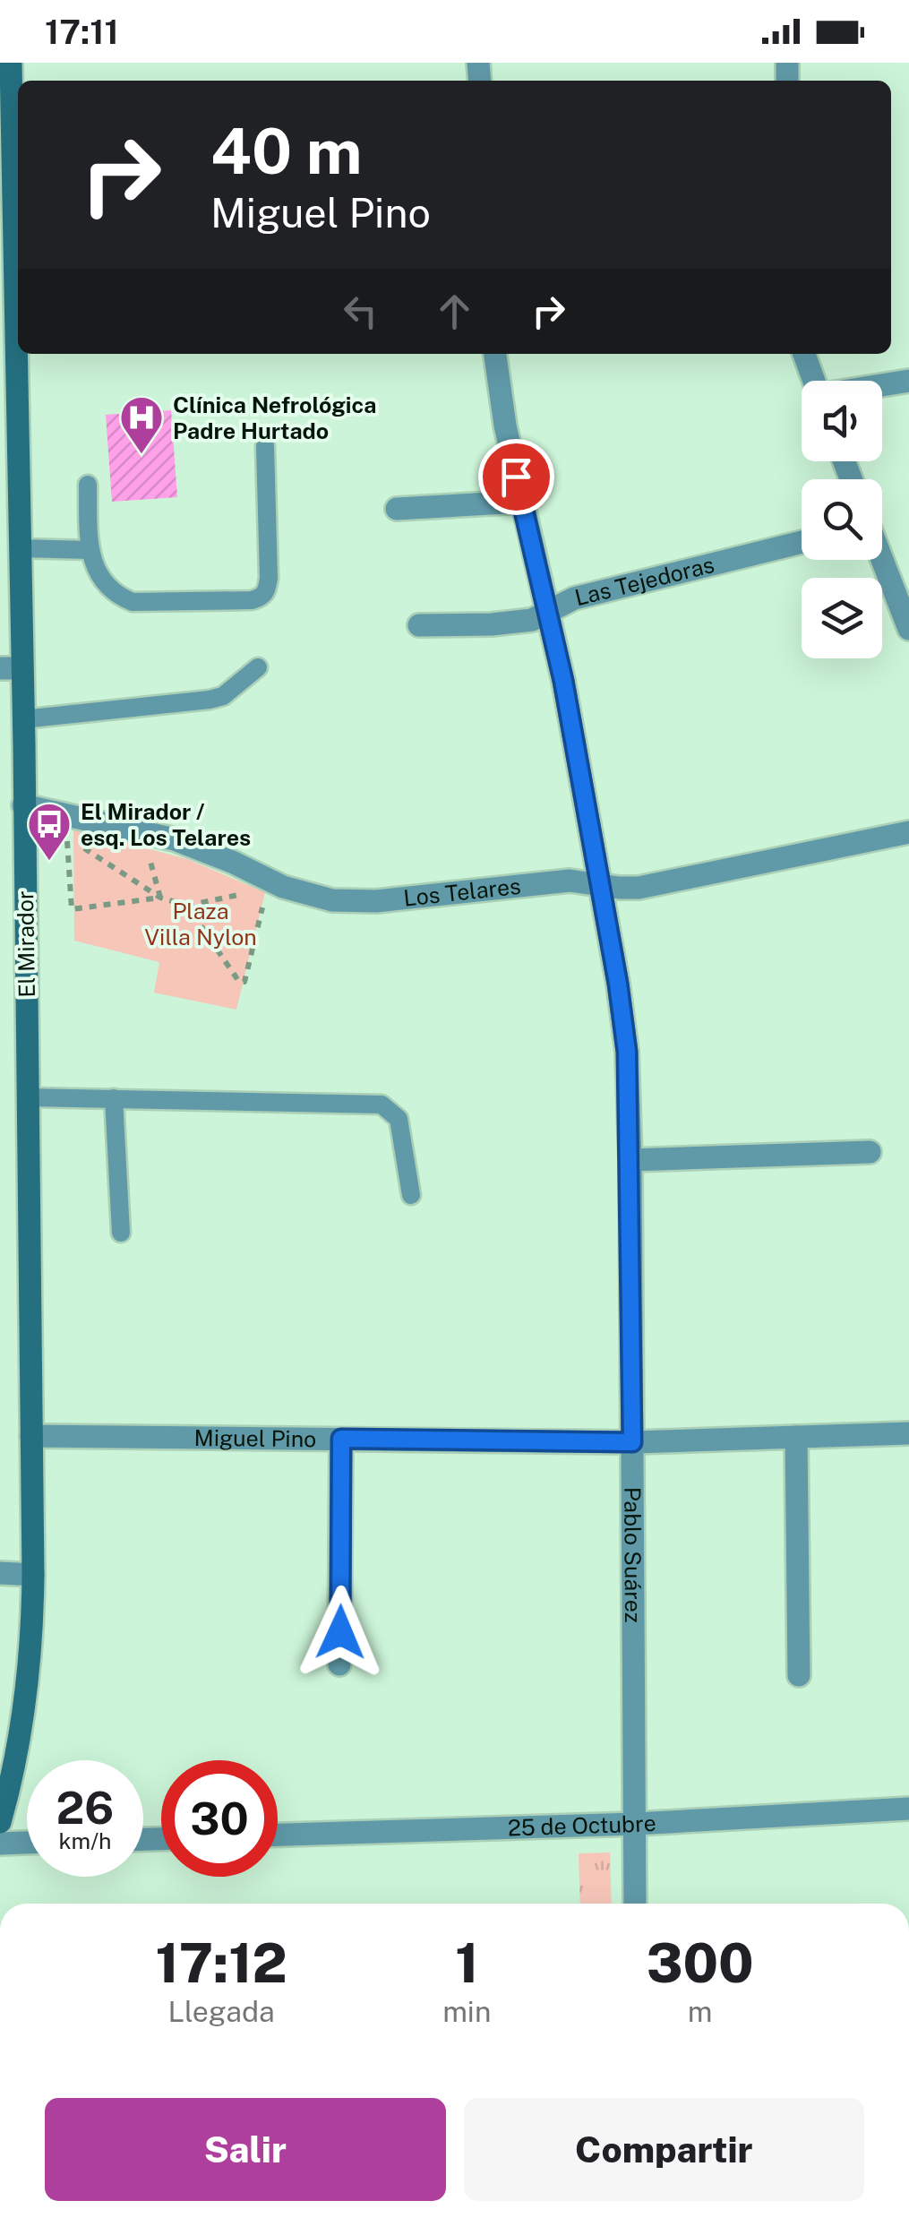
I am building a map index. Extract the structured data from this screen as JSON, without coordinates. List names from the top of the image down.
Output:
{
  "streets": {
    "main road": ["El Mirador"],
    "street": [
      "Las Tejedoras",
      "Los Telares",
      "Miguel Pino",
      "Pablo Suárez",
      "25 de Octubre"
    ]
  },
  "crossings": [
    ["Las Tejedoras", "Pablo Suárez"],
    ["Los Telares", "El Mirador"],
    ["Los Telares", "Pablo Suárez"],
    ["El Mirador", "Miguel Pino"],
    ["Miguel Pino", "Pablo Suárez"],
    ["Pablo Suárez", "25 de Octubre"]
  ],
  "parks": ["Plaza Villa Nylon"],
  "places": {
    "hospital": ["Clínica Nefrológica Padre Hurtado"],
    "bus stop": ["El Mirador / esq. Los Telares"]
  },
  "page": {
    "status": "17:11",
    "turn": ["40 m", "Miguel Pino"],
    "speed": "26 km/h",
    "limit": "30",
    "eta": [
      "17:12",
      "Llegada",
      "1",
      "min",
      "300",
      "m"
    ],
    "buttons": ["Salir", "Compartir"]
  }
}
